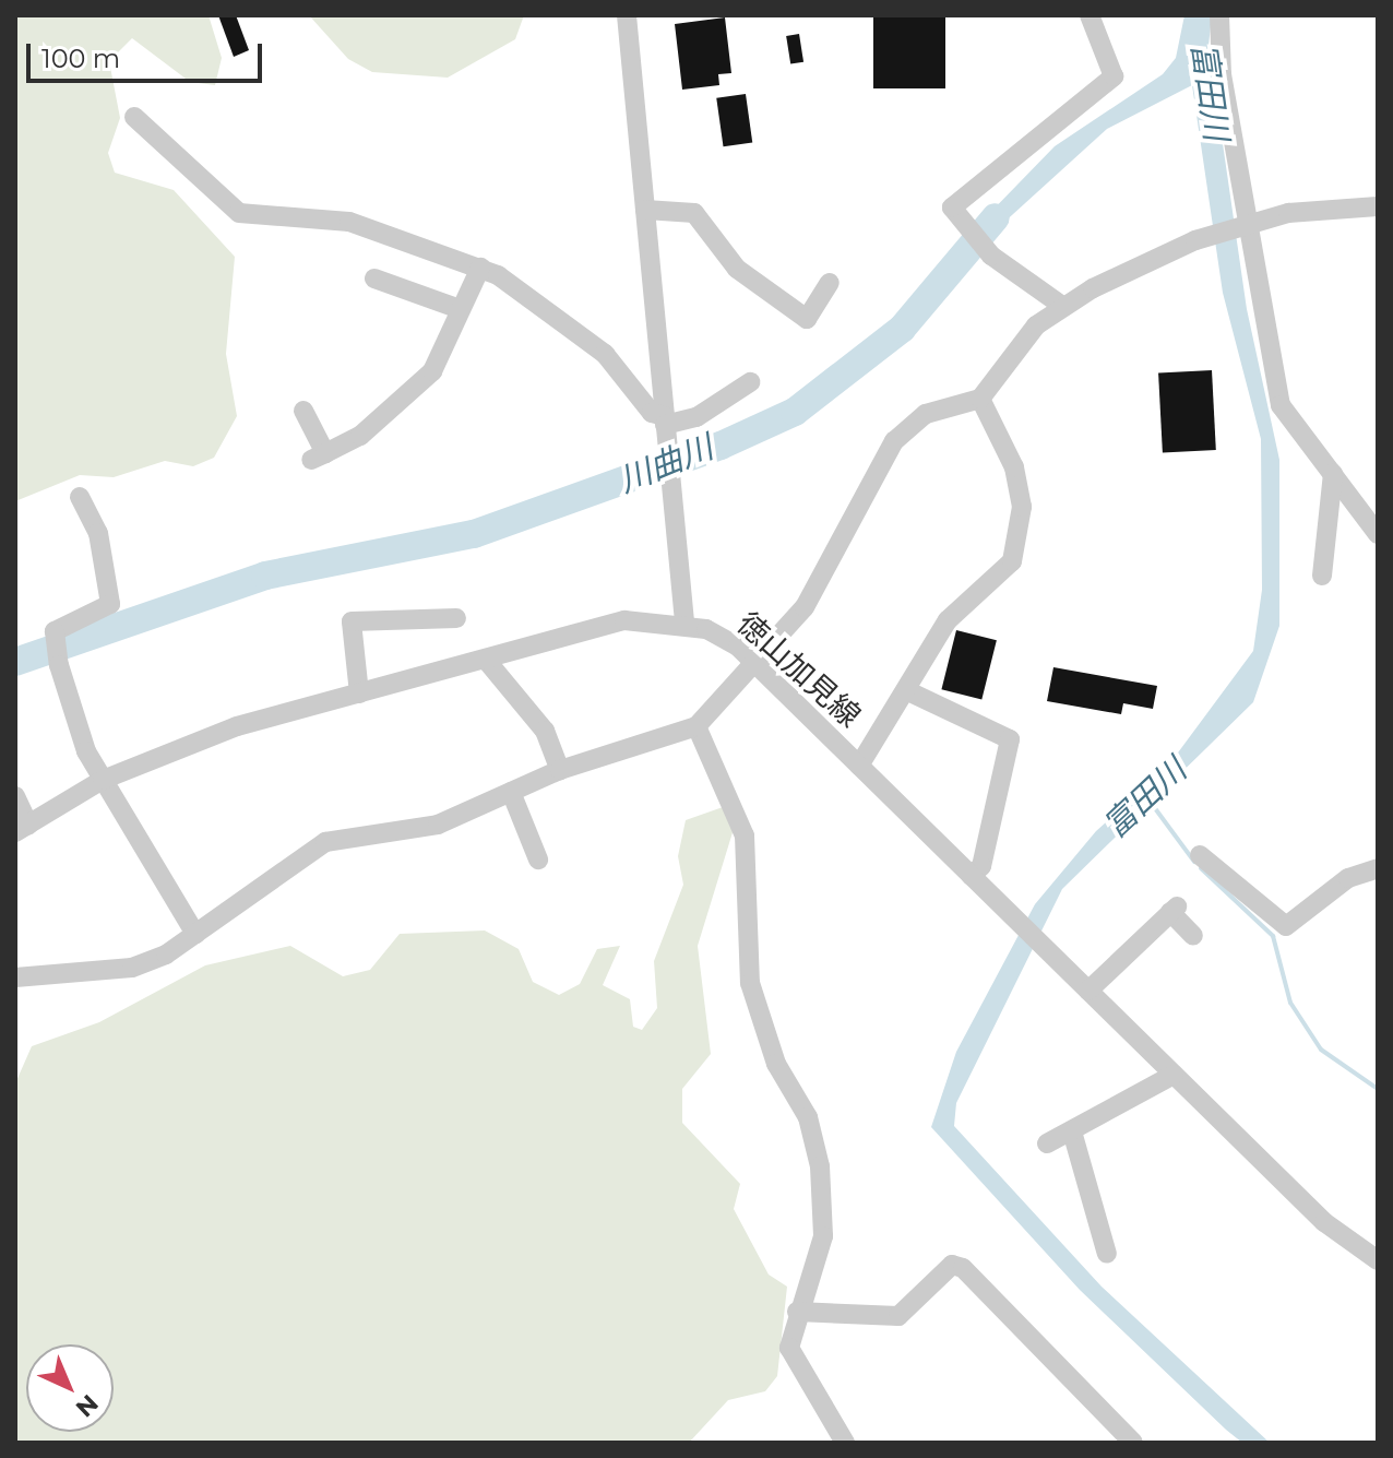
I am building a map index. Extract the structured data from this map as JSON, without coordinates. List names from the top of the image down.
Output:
{
  "streets": {
    "street": ["徳山加見線"]
  },
  "water": ["富田川", "川曲川"],
  "scale_bar": "100 m",
  "north": "bottom right"
}
